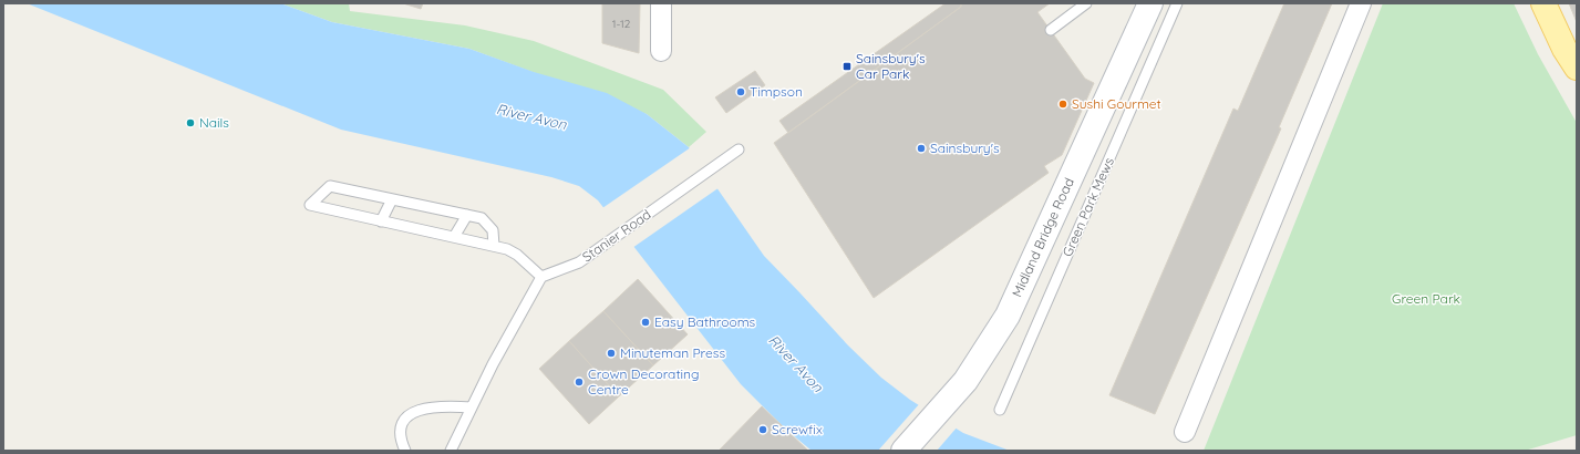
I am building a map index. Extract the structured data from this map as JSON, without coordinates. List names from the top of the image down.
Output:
{
  "streets": {
    "main road": ["Midland Bridge Road"],
    "lane": ["Green Park Mews", "Stanier Road"]
  },
  "water": ["River Avon"],
  "parks": ["Green Park"],
  "places": {
    "transit": ["Sainsbury's Car Park"],
    "other": [
      "Timpson",
      "Sushi Gourmet",
      "Nails",
      "Sainsbury's",
      "Easy Bathrooms",
      "Minuteman Press",
      "Crown Decorating Centre",
      "Screwfix"
    ]
  },
  "house_numbers": ["1-12"]
}
